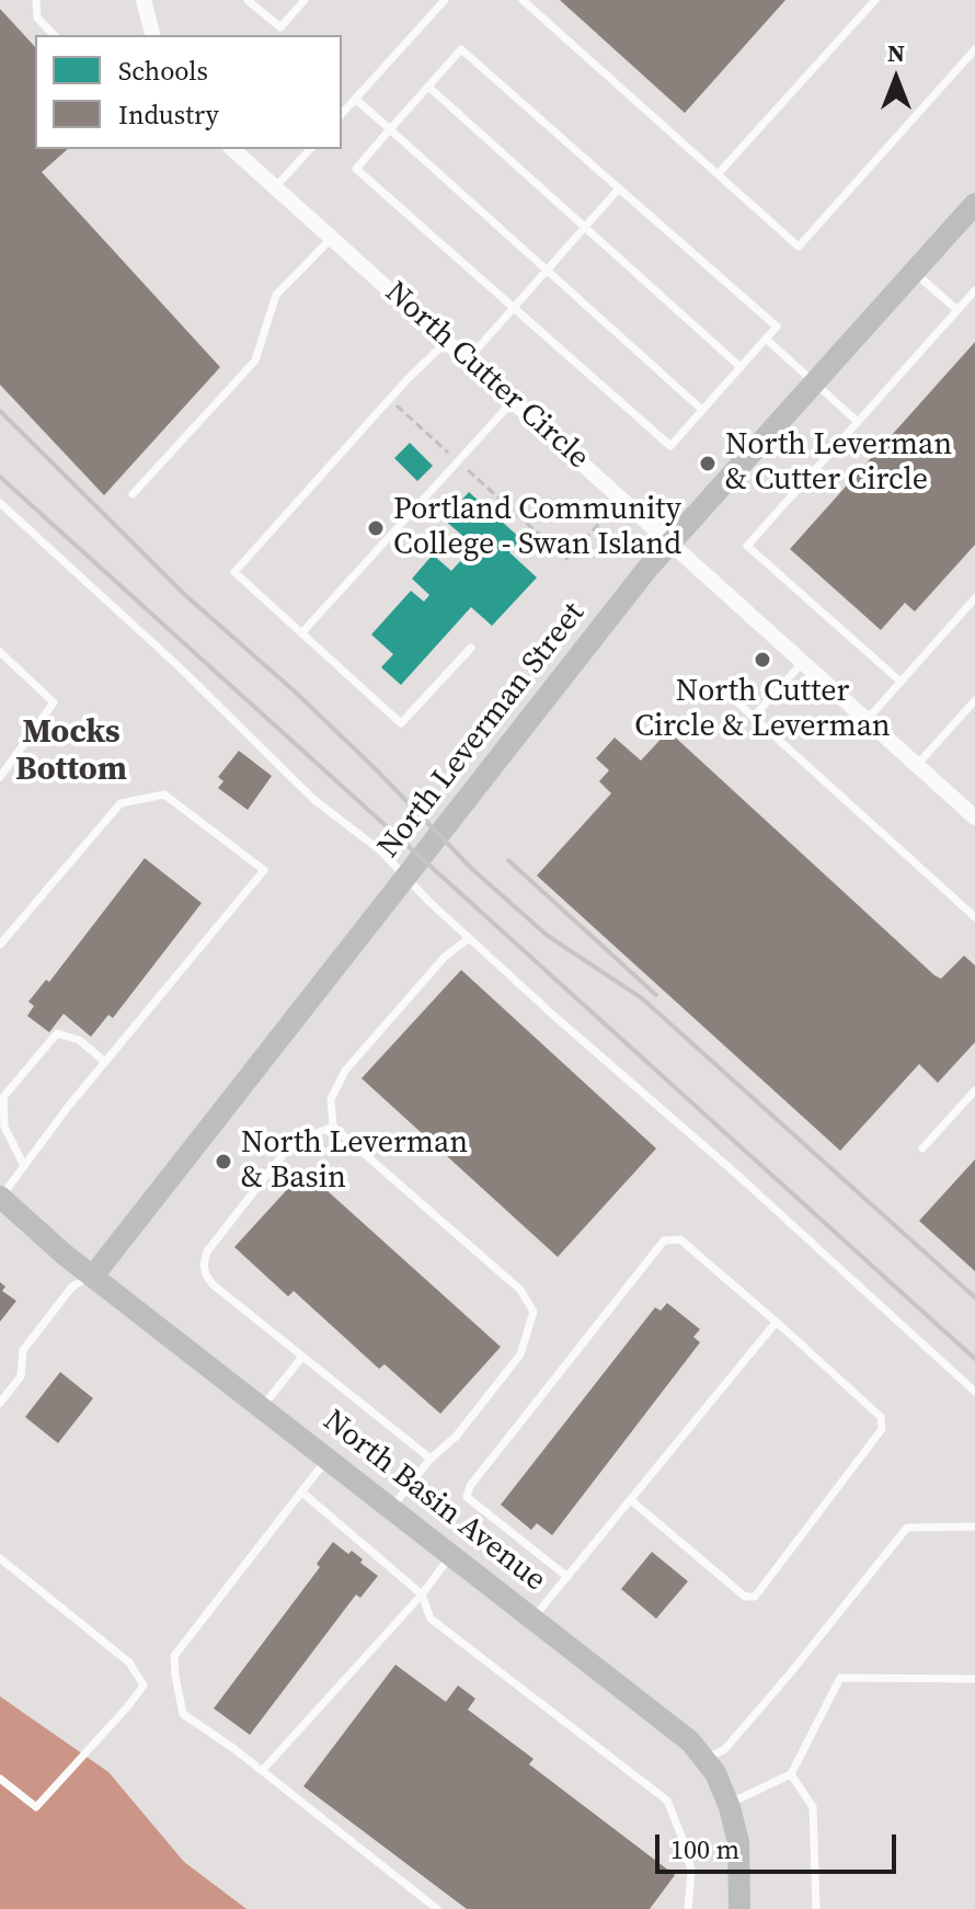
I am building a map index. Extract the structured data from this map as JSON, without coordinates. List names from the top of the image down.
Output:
{
  "streets": {
    "street": ["North Cutter Circle", "North Leverman Street", "North Basin Avenue"]
  },
  "crossings": [
    ["North Cutter Circle", "North Leverman Street"],
    ["North Leverman Street", "North Basin Avenue"]
  ],
  "districts": ["Mocks Bottom"],
  "places": [
    "North Leverman & Cutter Circle",
    "Portland Community College - Swan Island",
    "North Cutter Circle & Leverman",
    "North Leverman & Basin"
  ],
  "legend": ["Schools", "Industry"],
  "scale_bar": "100 m",
  "north": "top"
}
